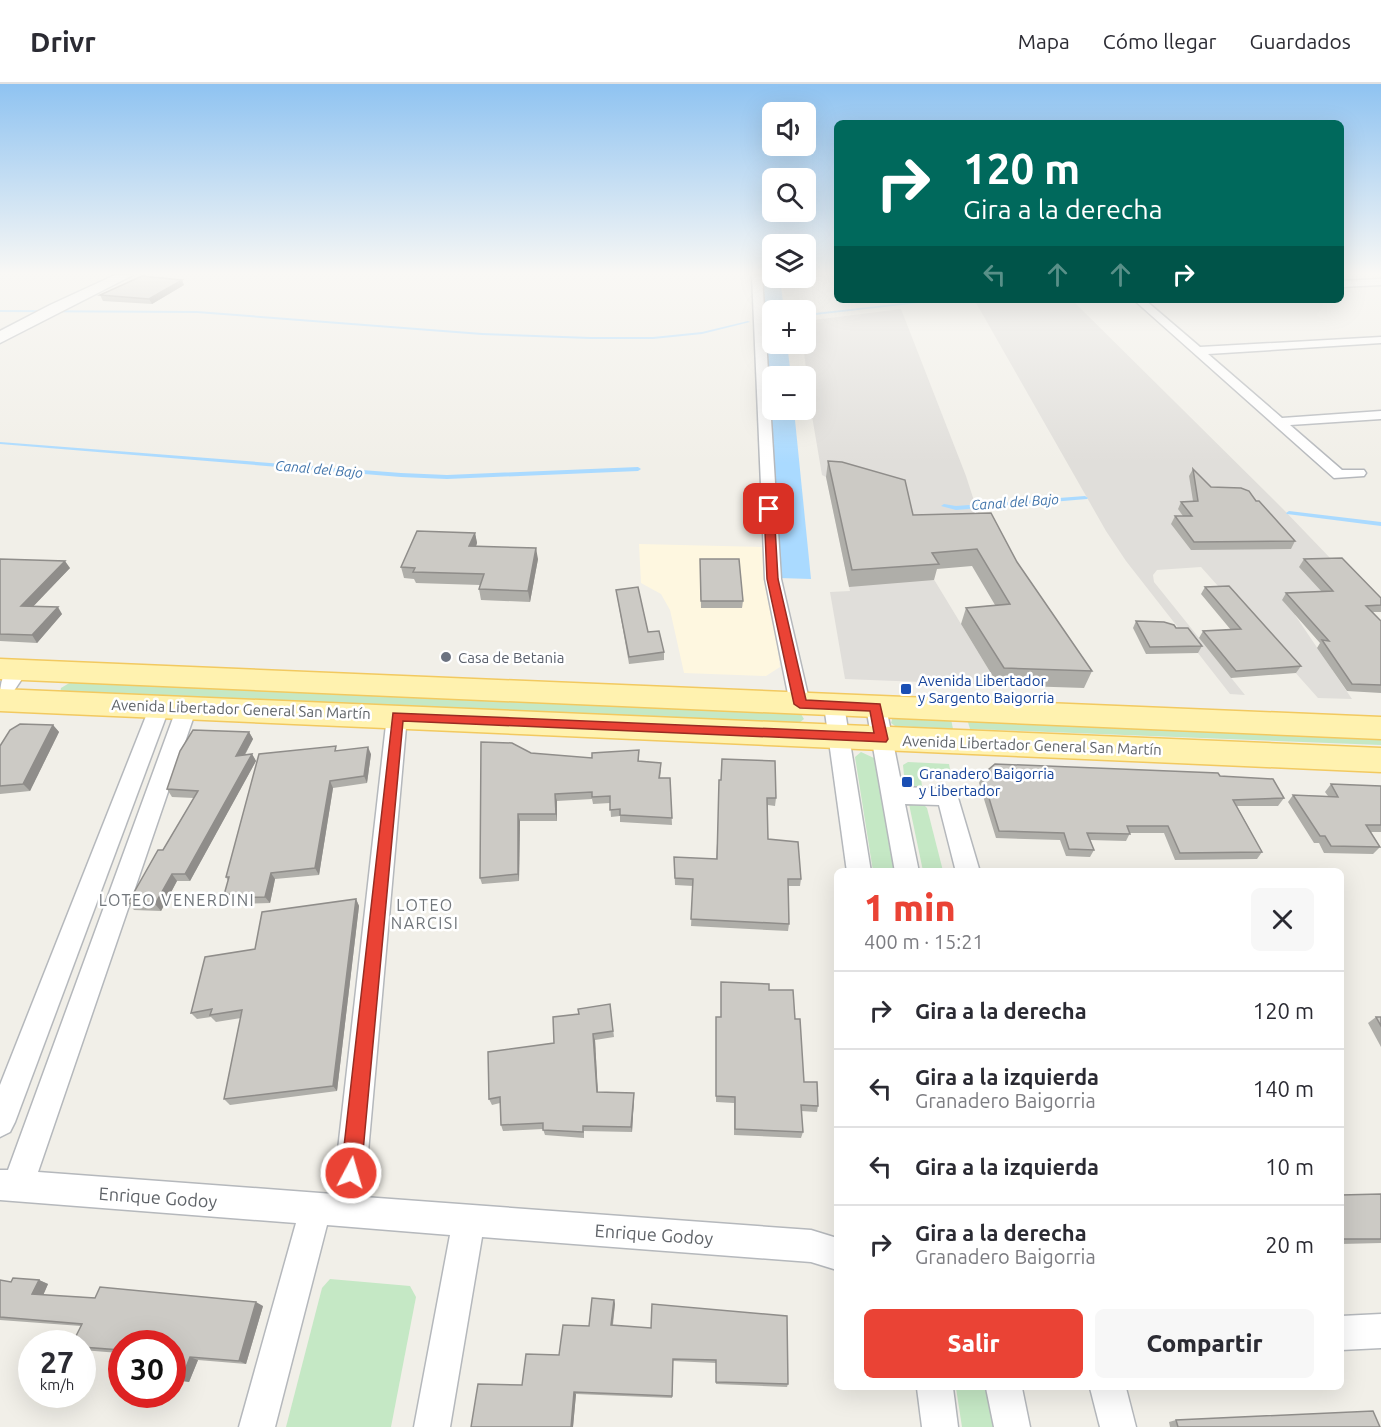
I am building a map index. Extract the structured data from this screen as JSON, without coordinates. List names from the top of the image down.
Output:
{
  "streets": {
    "main road": ["Avenida Libertador General San Martín"],
    "street": ["Enrique Godoy"]
  },
  "districts": ["LOTEO VENERDINI", "LOTEO NARCISI"],
  "water": ["Canal del Bajo"],
  "places": {
    "other": ["Casa de Betania"],
    "transit": ["Avenida Libertador y Sargento Baigorria", "Granadero Baigorria y Libertador"]
  },
  "page": {
    "header": "Drivr",
    "nav": ["Mapa", "Cómo llegar", "Guardados"],
    "map_buttons": ["+", "−"],
    "turn": ["120 m", "Gira a la derecha"],
    "heading": ["1 min", "400 m · 15:21"],
    "list": [
      {
        "name": "Gira a la derecha",
        "value": "120 m"
      },
      {
        "name": "Gira a la izquierda",
        "note": "Granadero Baigorria",
        "value": "140 m"
      },
      {
        "name": "Gira a la izquierda",
        "value": "10 m"
      },
      {
        "name": "Gira a la derecha",
        "note": "Granadero Baigorria",
        "value": "20 m"
      }
    ],
    "buttons": ["Salir", "Compartir"],
    "speed": "27 km/h",
    "limit": "30"
  }
}
